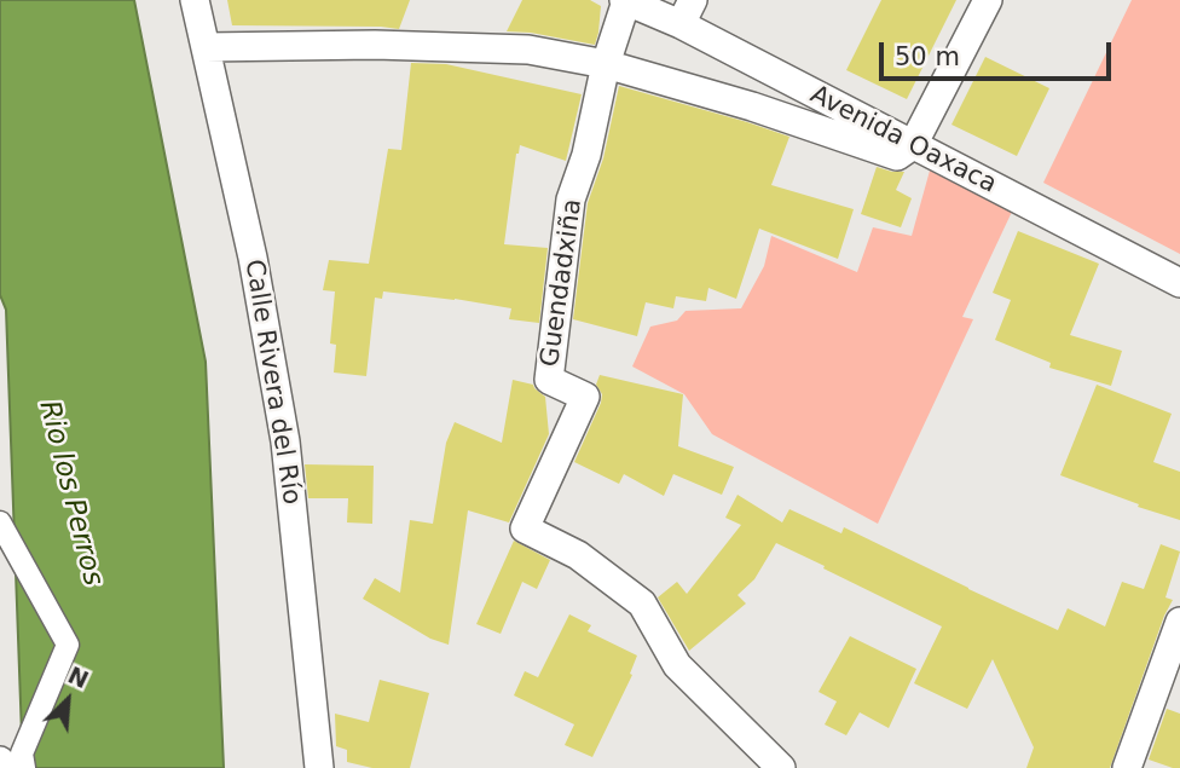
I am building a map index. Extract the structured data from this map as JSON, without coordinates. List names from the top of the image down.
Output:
{
  "streets": {
    "street": ["Avenida Oaxaca", "Guendadxiña", "Calle Rivera del Río"]
  },
  "crossings": [
    ["Avenida Oaxaca", "Guendadxiña"]
  ],
  "water": ["Rio los Perros"],
  "scale_bar": "50 m",
  "north": "top right"
}
